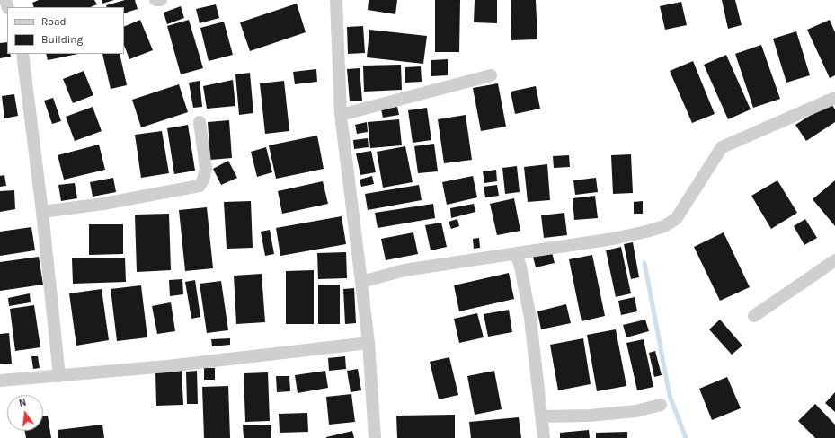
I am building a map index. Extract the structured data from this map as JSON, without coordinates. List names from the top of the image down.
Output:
{
  "legend": ["Road", "Building"],
  "north": "top"
}
